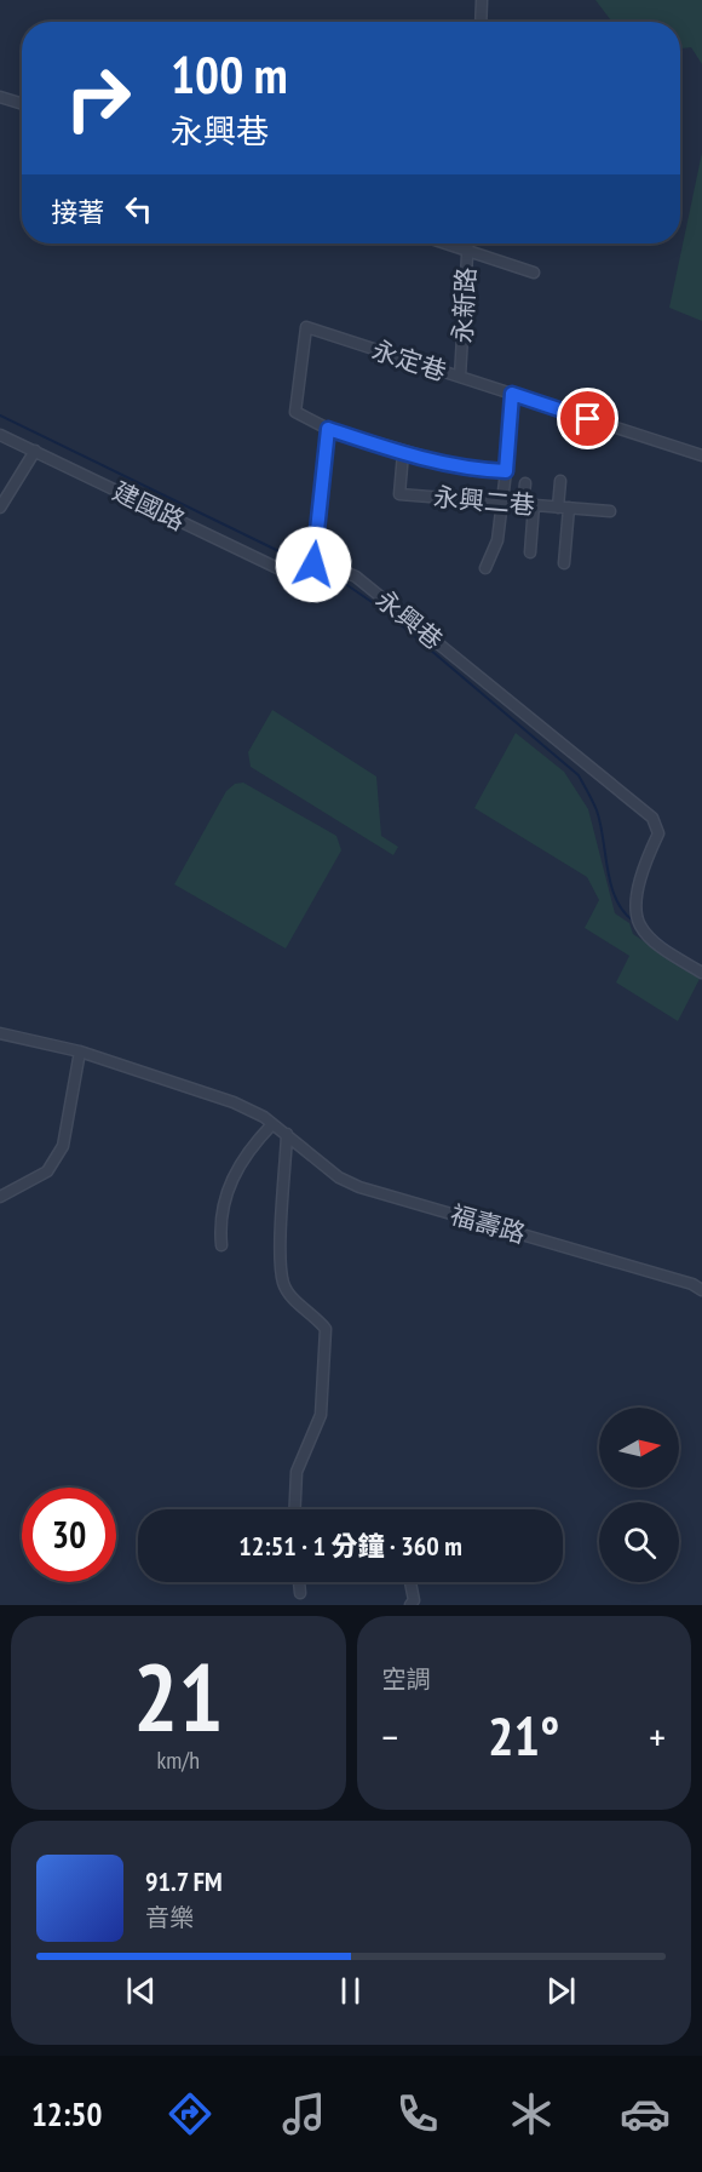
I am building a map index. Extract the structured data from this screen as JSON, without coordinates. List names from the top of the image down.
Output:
{
  "streets": {
    "street": [
      "永新路",
      "永定巷",
      "永興二巷",
      "建國路",
      "永興巷",
      "福壽路"
    ]
  },
  "crossings": [
    ["永新路", "永定巷"],
    ["建國路", "永興巷"]
  ],
  "north": "right",
  "page": {
    "turn": ["100 m", "永興巷"],
    "then": "接著",
    "limit": "30",
    "trip": "12:51 · 1 分鐘 · 360 m",
    "tile": [
      ["21", "km/h"],
      "空調"
    ],
    "heat": ["−", "21°", "+"],
    "song": ["91.7 FM", "音樂"],
    "tabs": "12:50"
  }
}
